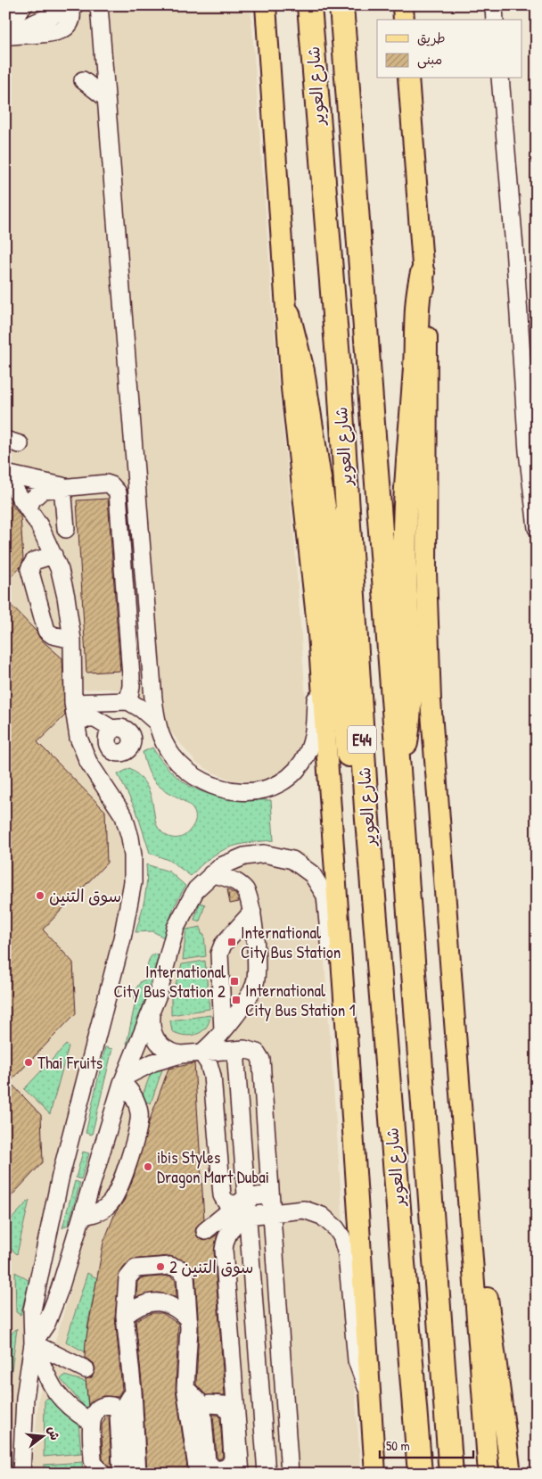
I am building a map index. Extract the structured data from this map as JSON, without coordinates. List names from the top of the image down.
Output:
{
  "streets": {
    "highway": ["شارع العوير", "E44"]
  },
  "places": {
    "other": [
      "سوق التنين",
      "Thai Fruits",
      "ibis Styles Dragon Mart Dubai",
      "سوق التنين 2"
    ],
    "transit": ["International City Bus Station", "International City Bus Station 2", "International City Bus Station 1"]
  },
  "legend": ["طريق", "مبنى"],
  "scale_bar": "50 m",
  "north": "right"
}
